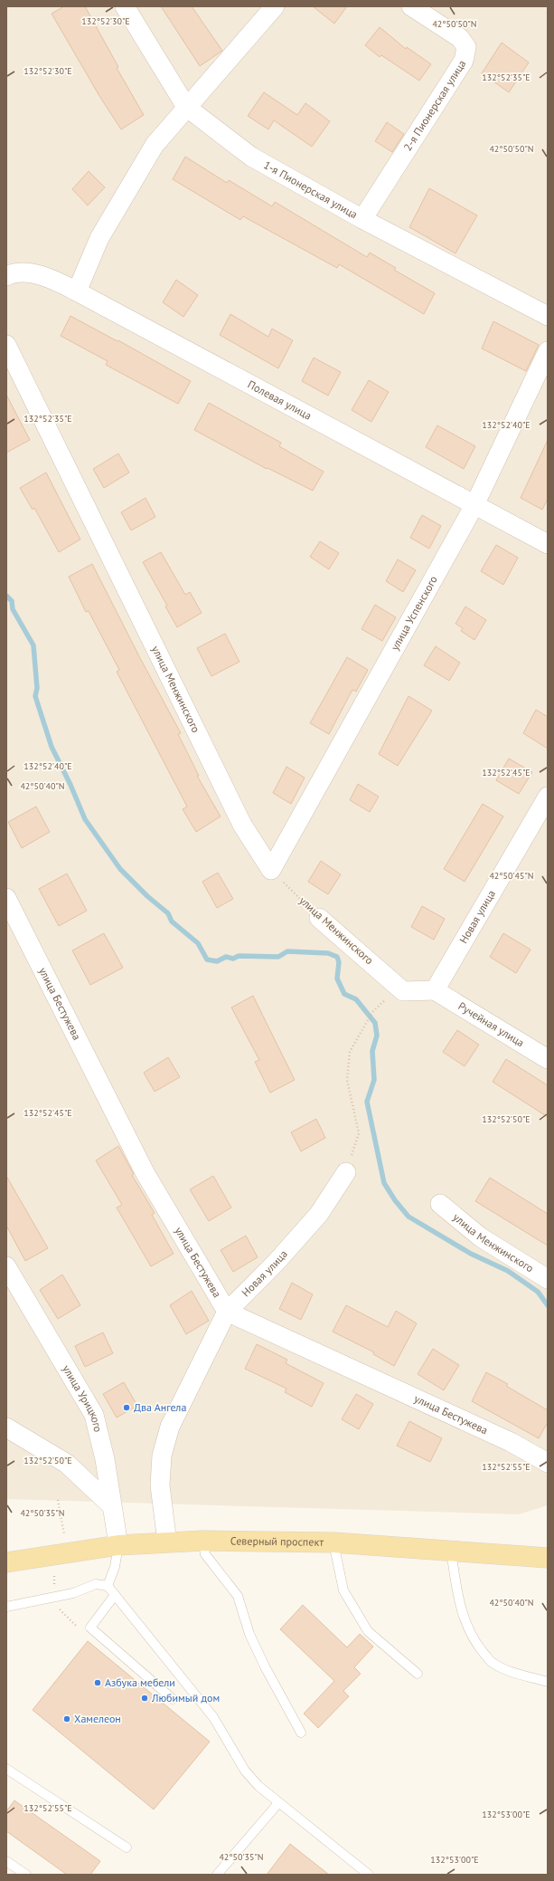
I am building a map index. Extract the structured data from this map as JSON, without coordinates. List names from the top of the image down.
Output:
{
  "streets": {
    "main road": ["Северный проспект"],
    "street": [
      "2-я Пионерская улица",
      "1-я Пионерская улица",
      "Полевая улица",
      "улица Успенского",
      "улица Менжинского",
      "Новая улица",
      "улица Бестужева",
      "Ручейная улица",
      "улица Урицкого"
    ]
  },
  "crossings": [
    ["2-я Пионерская улица", "1-я Пионерская улица"],
    ["Полевая улица", "улица Успенского"],
    ["улица Успенского", "улица Менжинского"],
    ["улица Менжинского", "Новая улица"],
    ["улица Менжинского", "Ручейная улица"],
    ["Новая улица", "улица Бестужева"],
    ["Новая улица", "Ручейная улица"],
    ["Новая улица", "Северный проспект"],
    ["улица Урицкого", "Северный проспект"]
  ],
  "places": [
    "Два Ангела",
    "Азбука мебели",
    "Любимый дом",
    "Хамелеон"
  ],
  "coordinates": [
    "132°52'30\"E",
    "42°50'50\"N",
    "132°52'35\"E",
    "132°52'40\"E",
    "132°52'45\"E",
    "42°50'40\"N",
    "42°50'45\"N",
    "132°52'50\"E",
    "132°52'55\"E",
    "42°50'35\"N",
    "132°53'00\"E"
  ]
}
